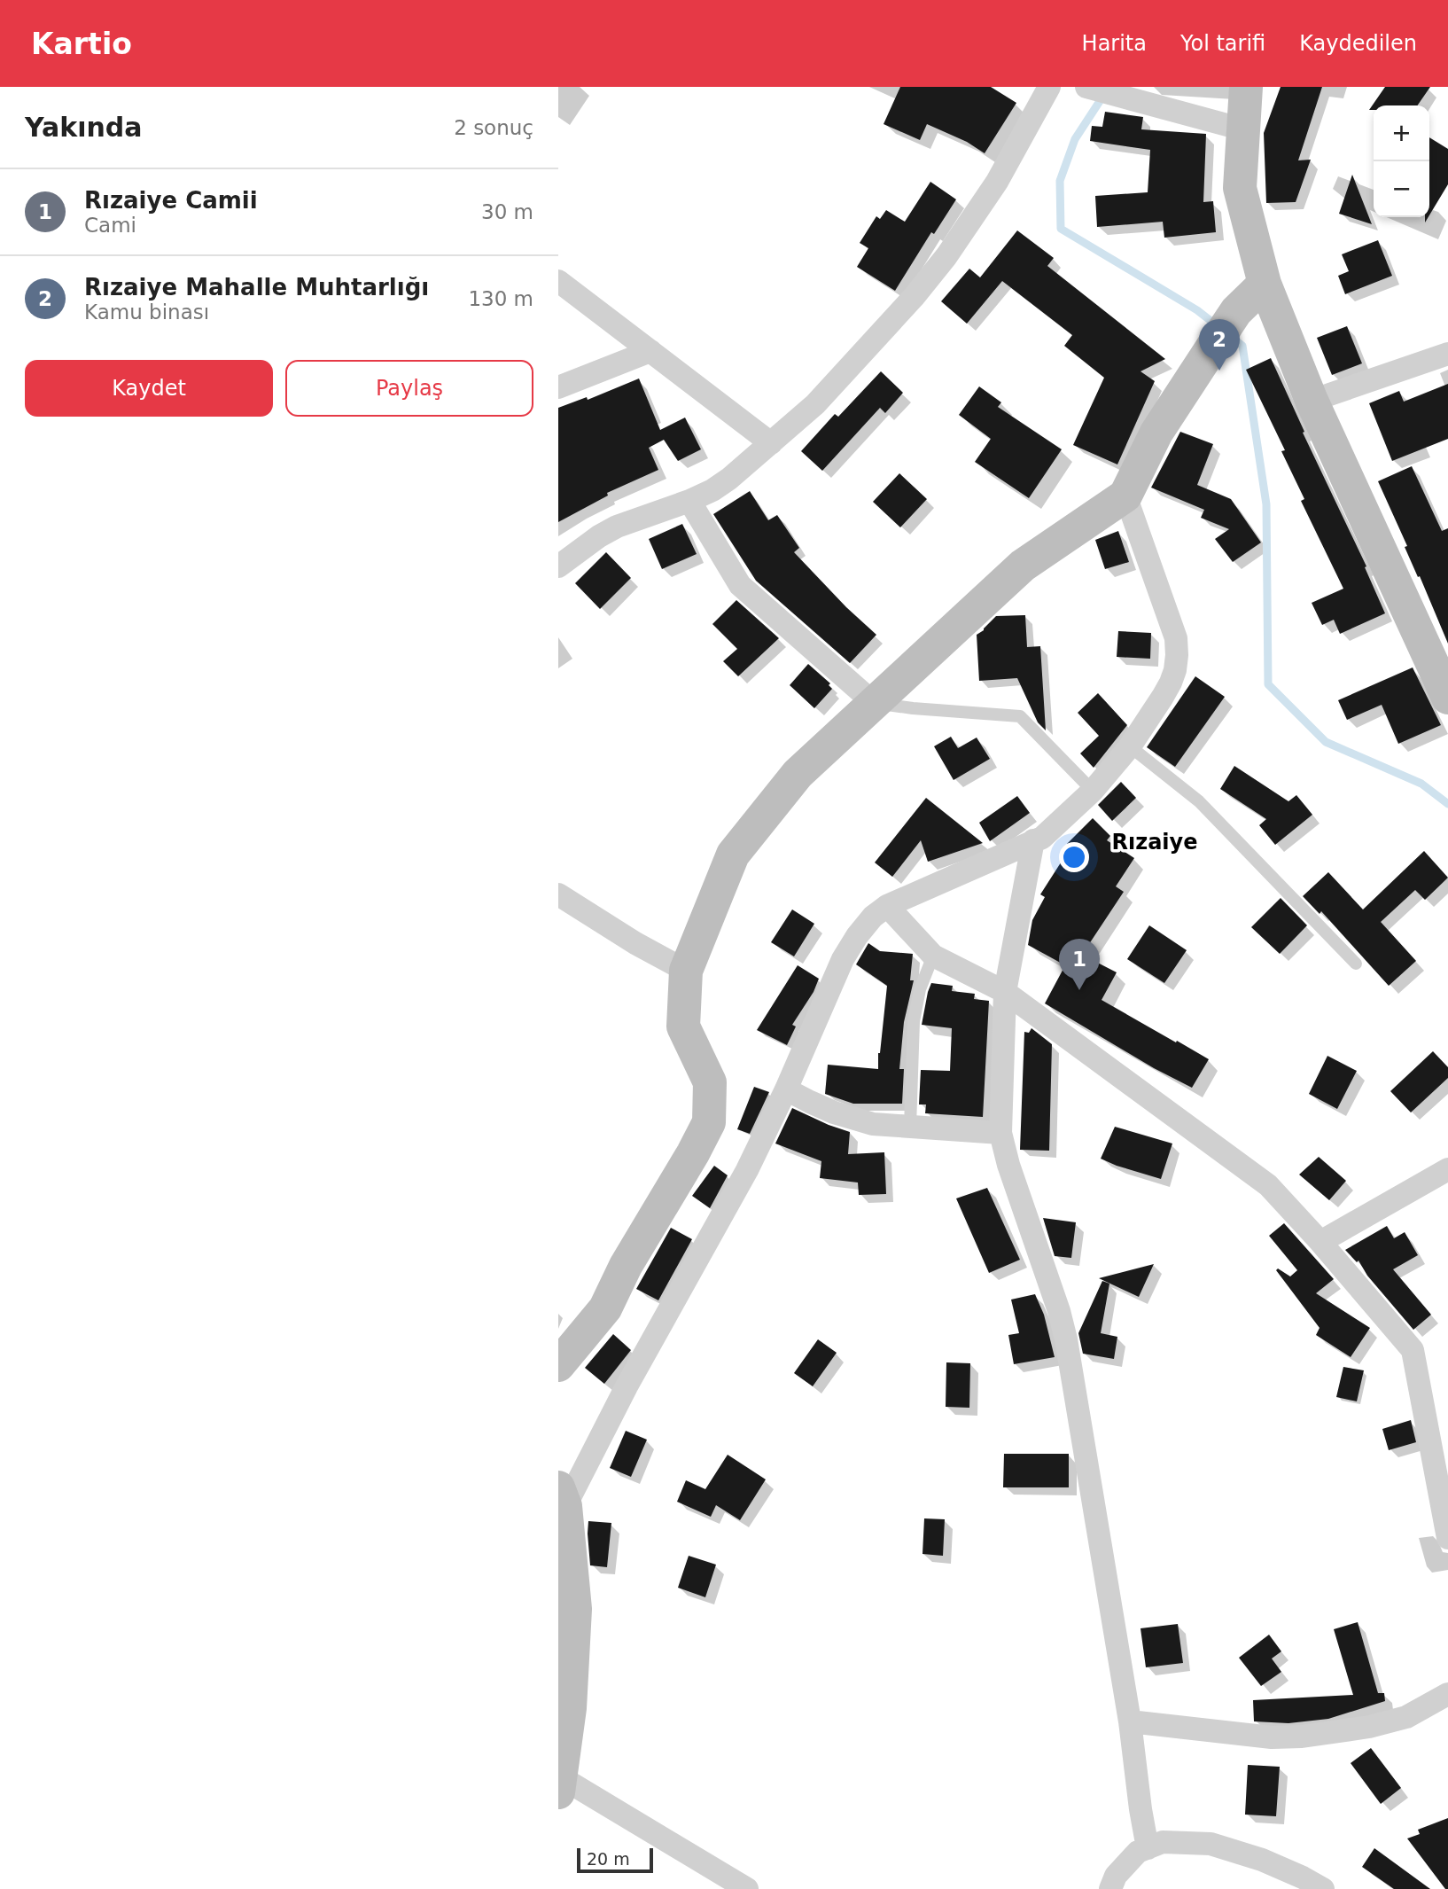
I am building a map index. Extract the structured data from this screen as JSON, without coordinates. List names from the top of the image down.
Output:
{
  "districts": ["Rızaiye"],
  "scale_bar": "20 m",
  "page": {
    "header": "Kartio",
    "nav": ["Harita", "Yol tarifi", "Kaydedilen"],
    "heading": ["Yakında", "2 sonuç"],
    "map_buttons": ["+", "−"],
    "list": [
      {
        "mark": "1",
        "name": "Rızaiye Camii",
        "note": "Cami",
        "value": "30 m"
      },
      {
        "mark": "2",
        "name": "Rızaiye Mahalle Muhtarlığı",
        "note": "Kamu binası",
        "value": "130 m"
      }
    ],
    "pins": ["2", "1"],
    "buttons": ["Kaydet", "Paylaş"],
    "scale": "20 m"
  }
}
